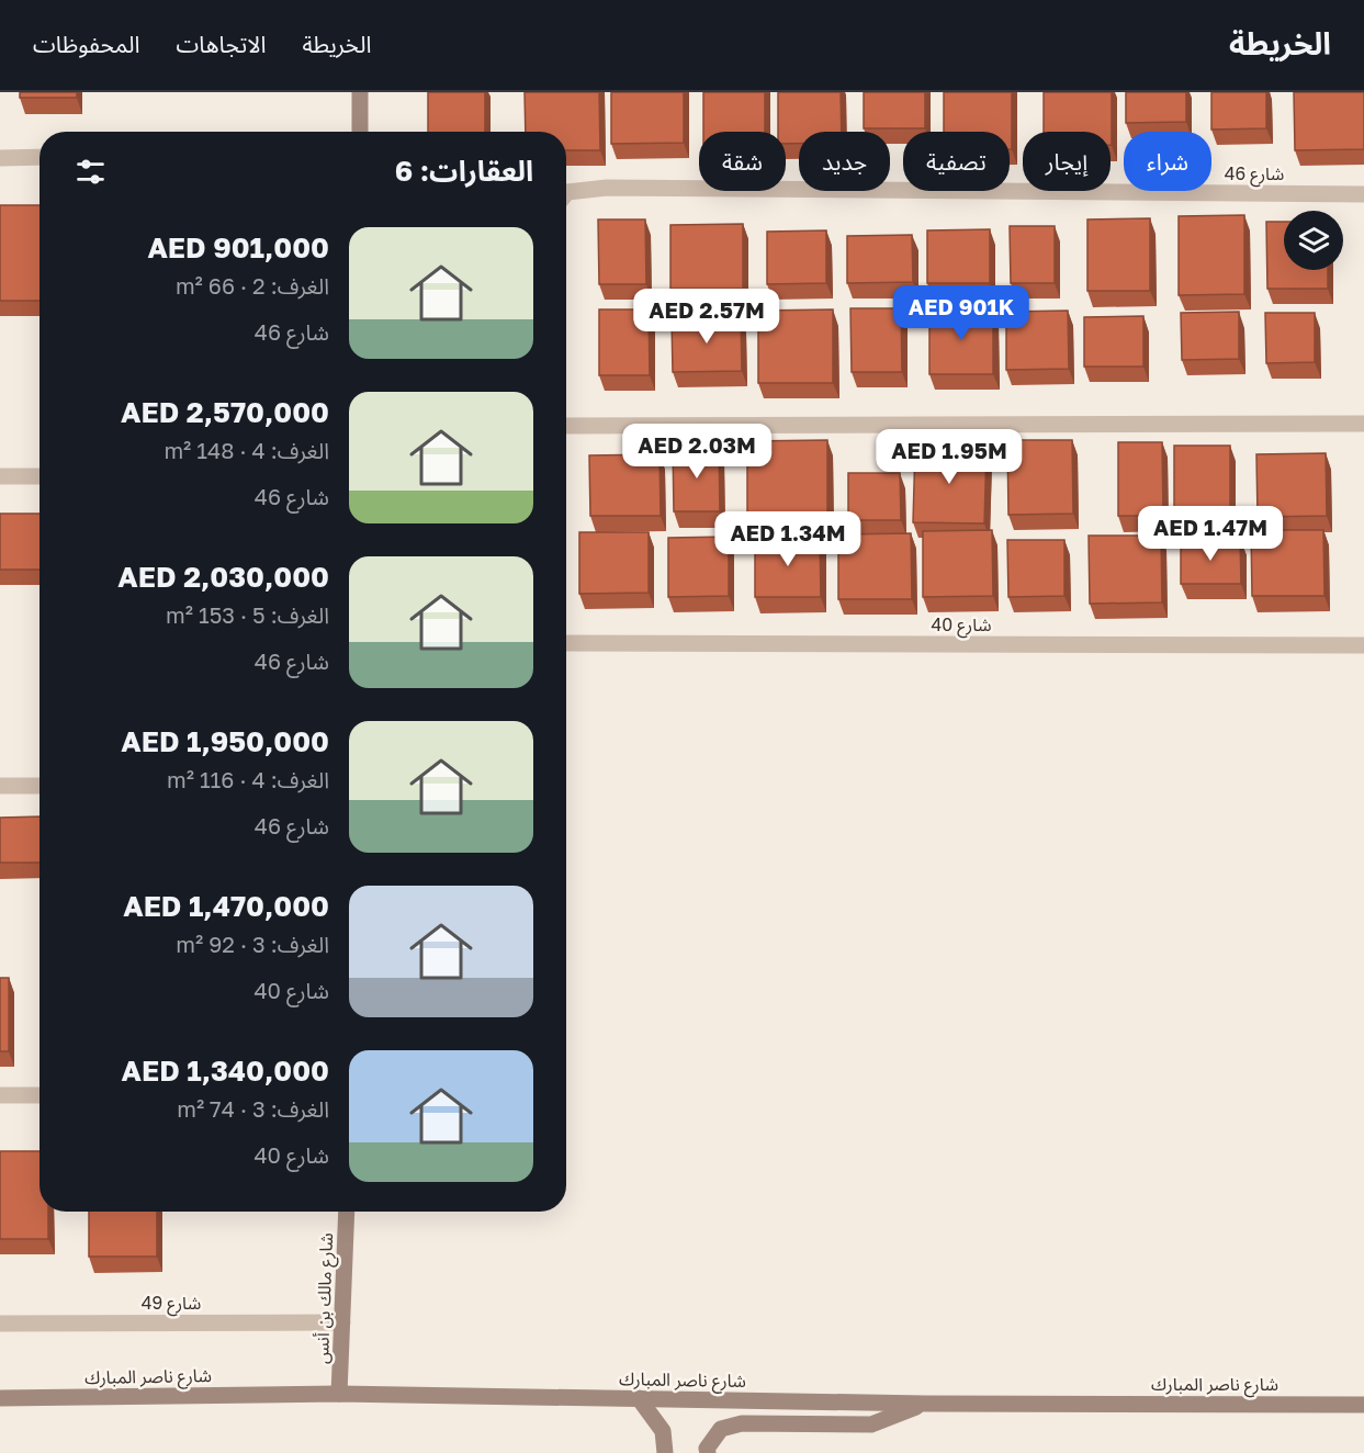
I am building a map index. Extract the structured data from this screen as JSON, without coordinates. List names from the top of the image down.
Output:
{
  "streets": {
    "street": [
      "شارع 46",
      "شارع 40",
      "شارع مالك بن أنس",
      "شارع 49",
      "شارع ناصر المبارك"
    ]
  },
  "crossings": [
    ["شارع مالك بن أنس", "شارع 49"],
    ["شارع مالك بن أنس", "شارع ناصر المبارك"]
  ],
  "page": {
    "header": "الخريطة",
    "nav": ["الخريطة", "الاتجاهات", "المحفوظات"],
    "chip": [
      "شراء",
      "إيجار",
      "تصفية",
      "جديد",
      "شقة"
    ],
    "heading": "العقارات: 6",
    "list": [
      {
        "name": "AED 901,000",
        "note": "الغرف: 2 · 66 m² · شارع 46"
      },
      {
        "name": "AED 2,570,000",
        "note": "الغرف: 4 · 148 m² · شارع 46"
      },
      {
        "name": "AED 2,030,000",
        "note": "الغرف: 5 · 153 m² · شارع 46"
      },
      {
        "name": "AED 1,950,000",
        "note": "الغرف: 4 · 116 m² · شارع 46"
      },
      {
        "name": "AED 1,470,000",
        "note": "الغرف: 3 · 92 m² · شارع 40"
      },
      {
        "name": "AED 1,340,000",
        "note": "الغرف: 3 · 74 m² · شارع 40"
      }
    ],
    "price": [
      "AED 901K",
      "AED 2.57M",
      "AED 2.03M",
      "AED 1.95M",
      "AED 1.47M",
      "AED 1.34M"
    ]
  }
}
